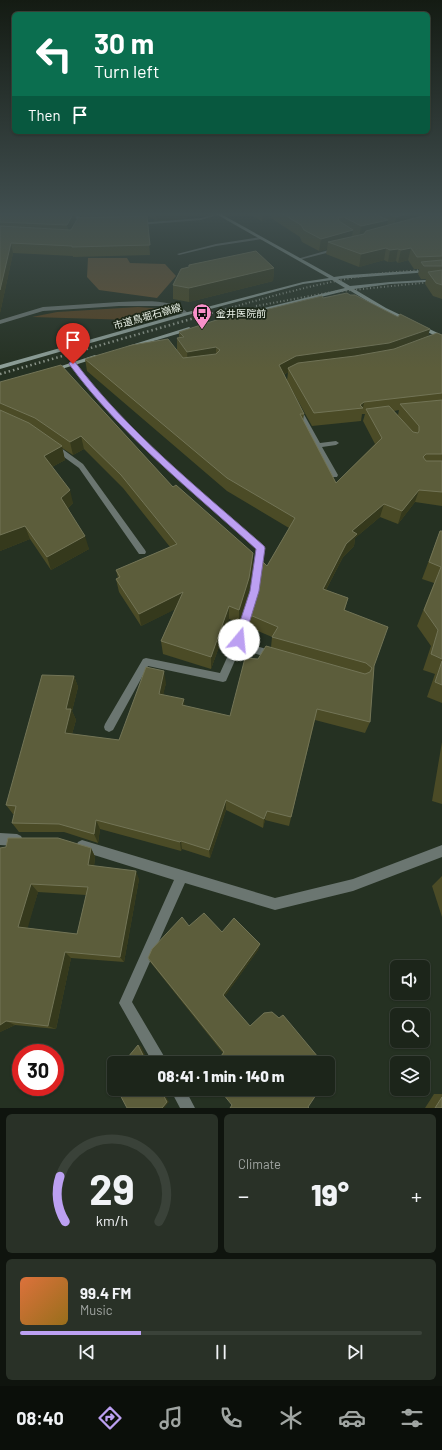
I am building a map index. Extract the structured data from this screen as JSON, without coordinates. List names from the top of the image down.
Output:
{
  "streets": {
    "street": ["市道鳥堀石嶺線"]
  },
  "places": {
    "bus stop": ["金井医院前"]
  },
  "page": {
    "turn": ["30 m", "Turn left"],
    "then": "Then",
    "limit": "30",
    "trip": "08:41 · 1 min · 140 m",
    "tile": "Climate",
    "heat": ["−", "19°", "+"],
    "song": ["99.4 FM", "Music"],
    "tabs": "08:40",
    "gauge": ["29", "km/h"]
  }
}
